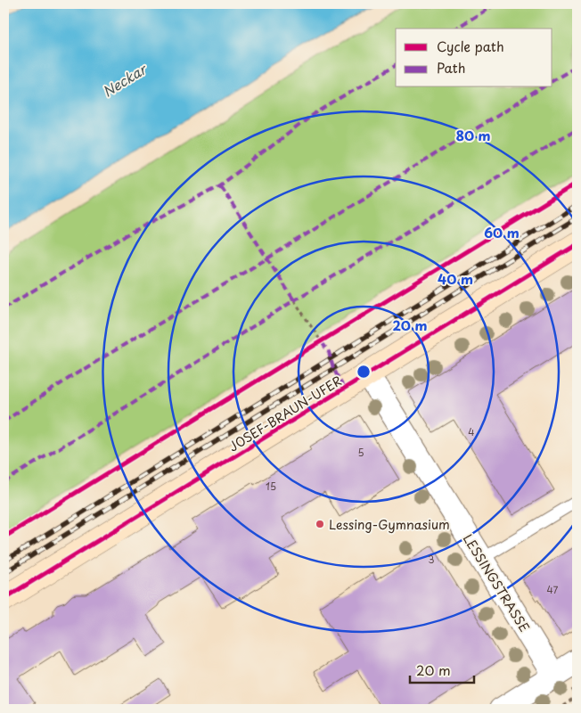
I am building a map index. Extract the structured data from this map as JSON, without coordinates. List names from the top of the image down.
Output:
{
  "streets": {
    "street": ["JOSEF-BRAUN-UFER", "LESSINGSTRASSE"]
  },
  "crossings": [
    ["JOSEF-BRAUN-UFER", "LESSINGSTRASSE"]
  ],
  "water": ["Neckar"],
  "places": ["Lessing-Gymnasium"],
  "house_numbers": [
    "4",
    "5",
    "15",
    "3",
    "47"
  ],
  "legend": ["Cycle path", "Path"],
  "scale_bar": "20 m",
  "rings": [
    "80 m",
    "60 m",
    "40 m",
    "20 m"
  ]
}
